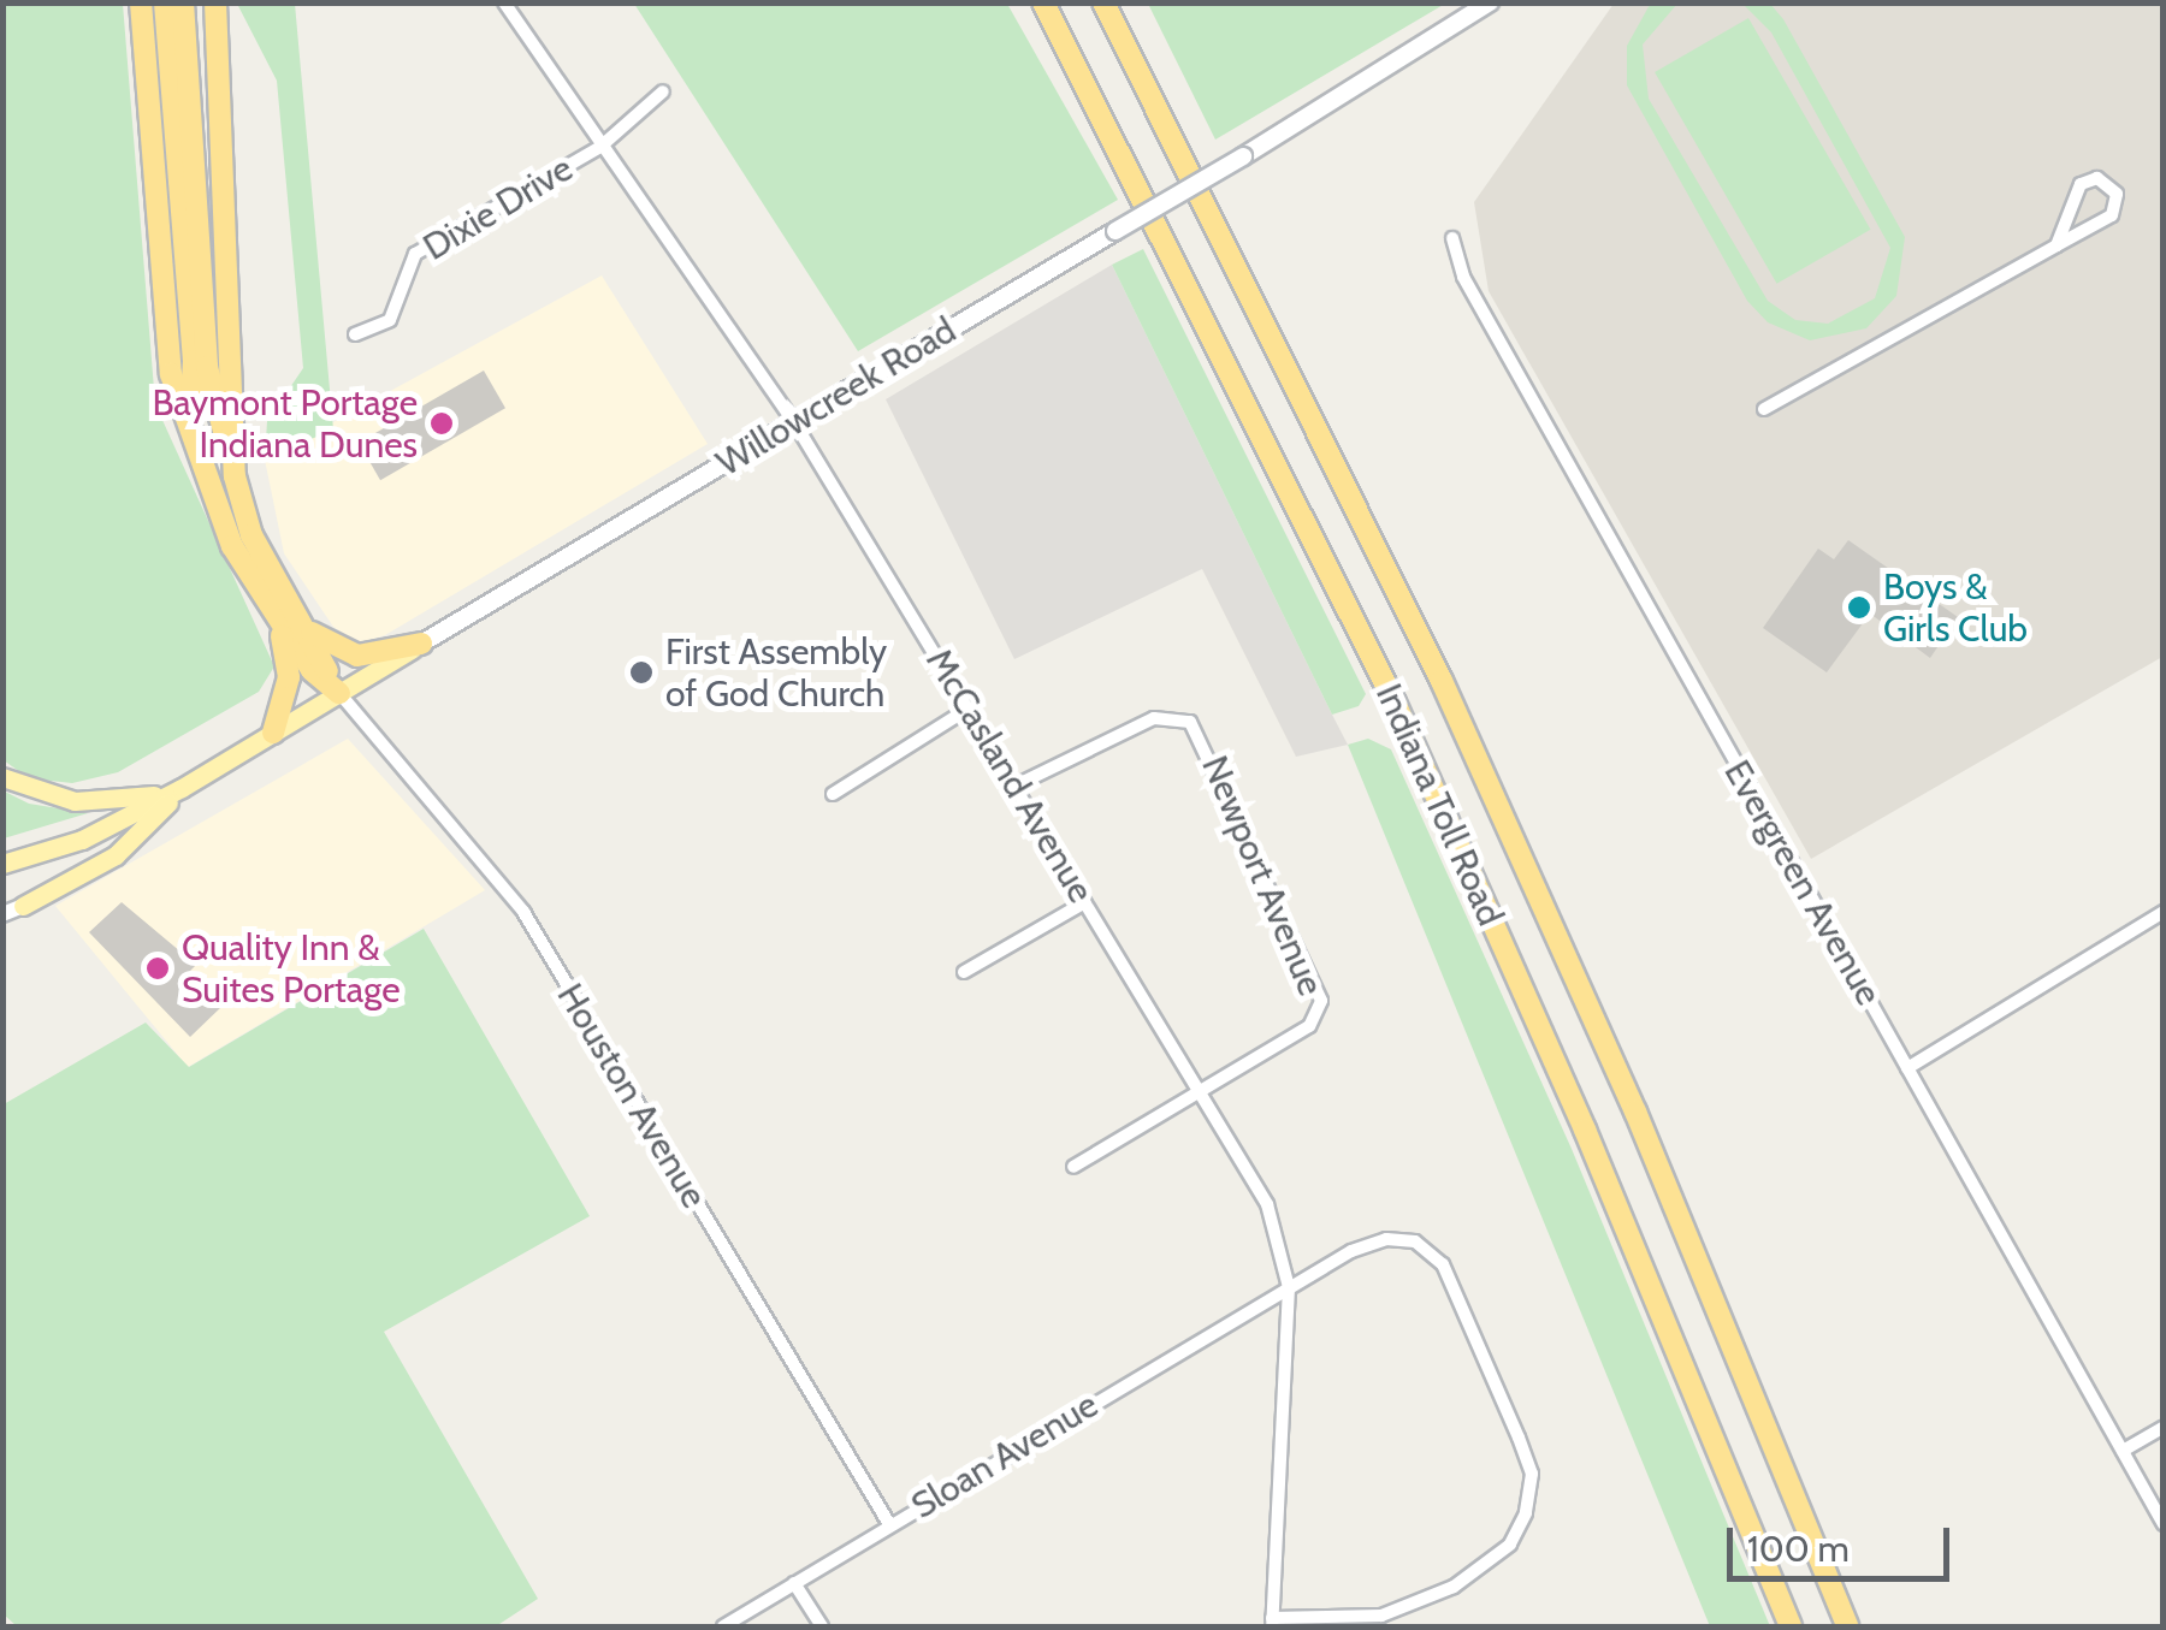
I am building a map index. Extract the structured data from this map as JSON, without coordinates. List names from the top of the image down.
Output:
{
  "streets": {
    "highway": ["Indiana Toll Road"],
    "main road": ["Willowcreek Road"],
    "street": [
      "Dixie Drive",
      "McCasland Avenue",
      "Newport Avenue",
      "Evergreen Avenue",
      "Houston Avenue",
      "Sloan Avenue"
    ]
  },
  "crossings": [
    ["Dixie Drive", "McCasland Avenue"],
    ["Willowcreek Road", "McCasland Avenue"],
    ["Willowcreek Road", "Houston Avenue"],
    ["McCasland Avenue", "Newport Avenue"],
    ["McCasland Avenue", "Sloan Avenue"],
    ["Houston Avenue", "Sloan Avenue"]
  ],
  "places": [
    "Baymont Portage Indiana Dunes",
    "Boys & Girls Club",
    "First Assembly of God Church",
    "Quality Inn & Suites Portage"
  ],
  "scale_bar": "100 m"
}
